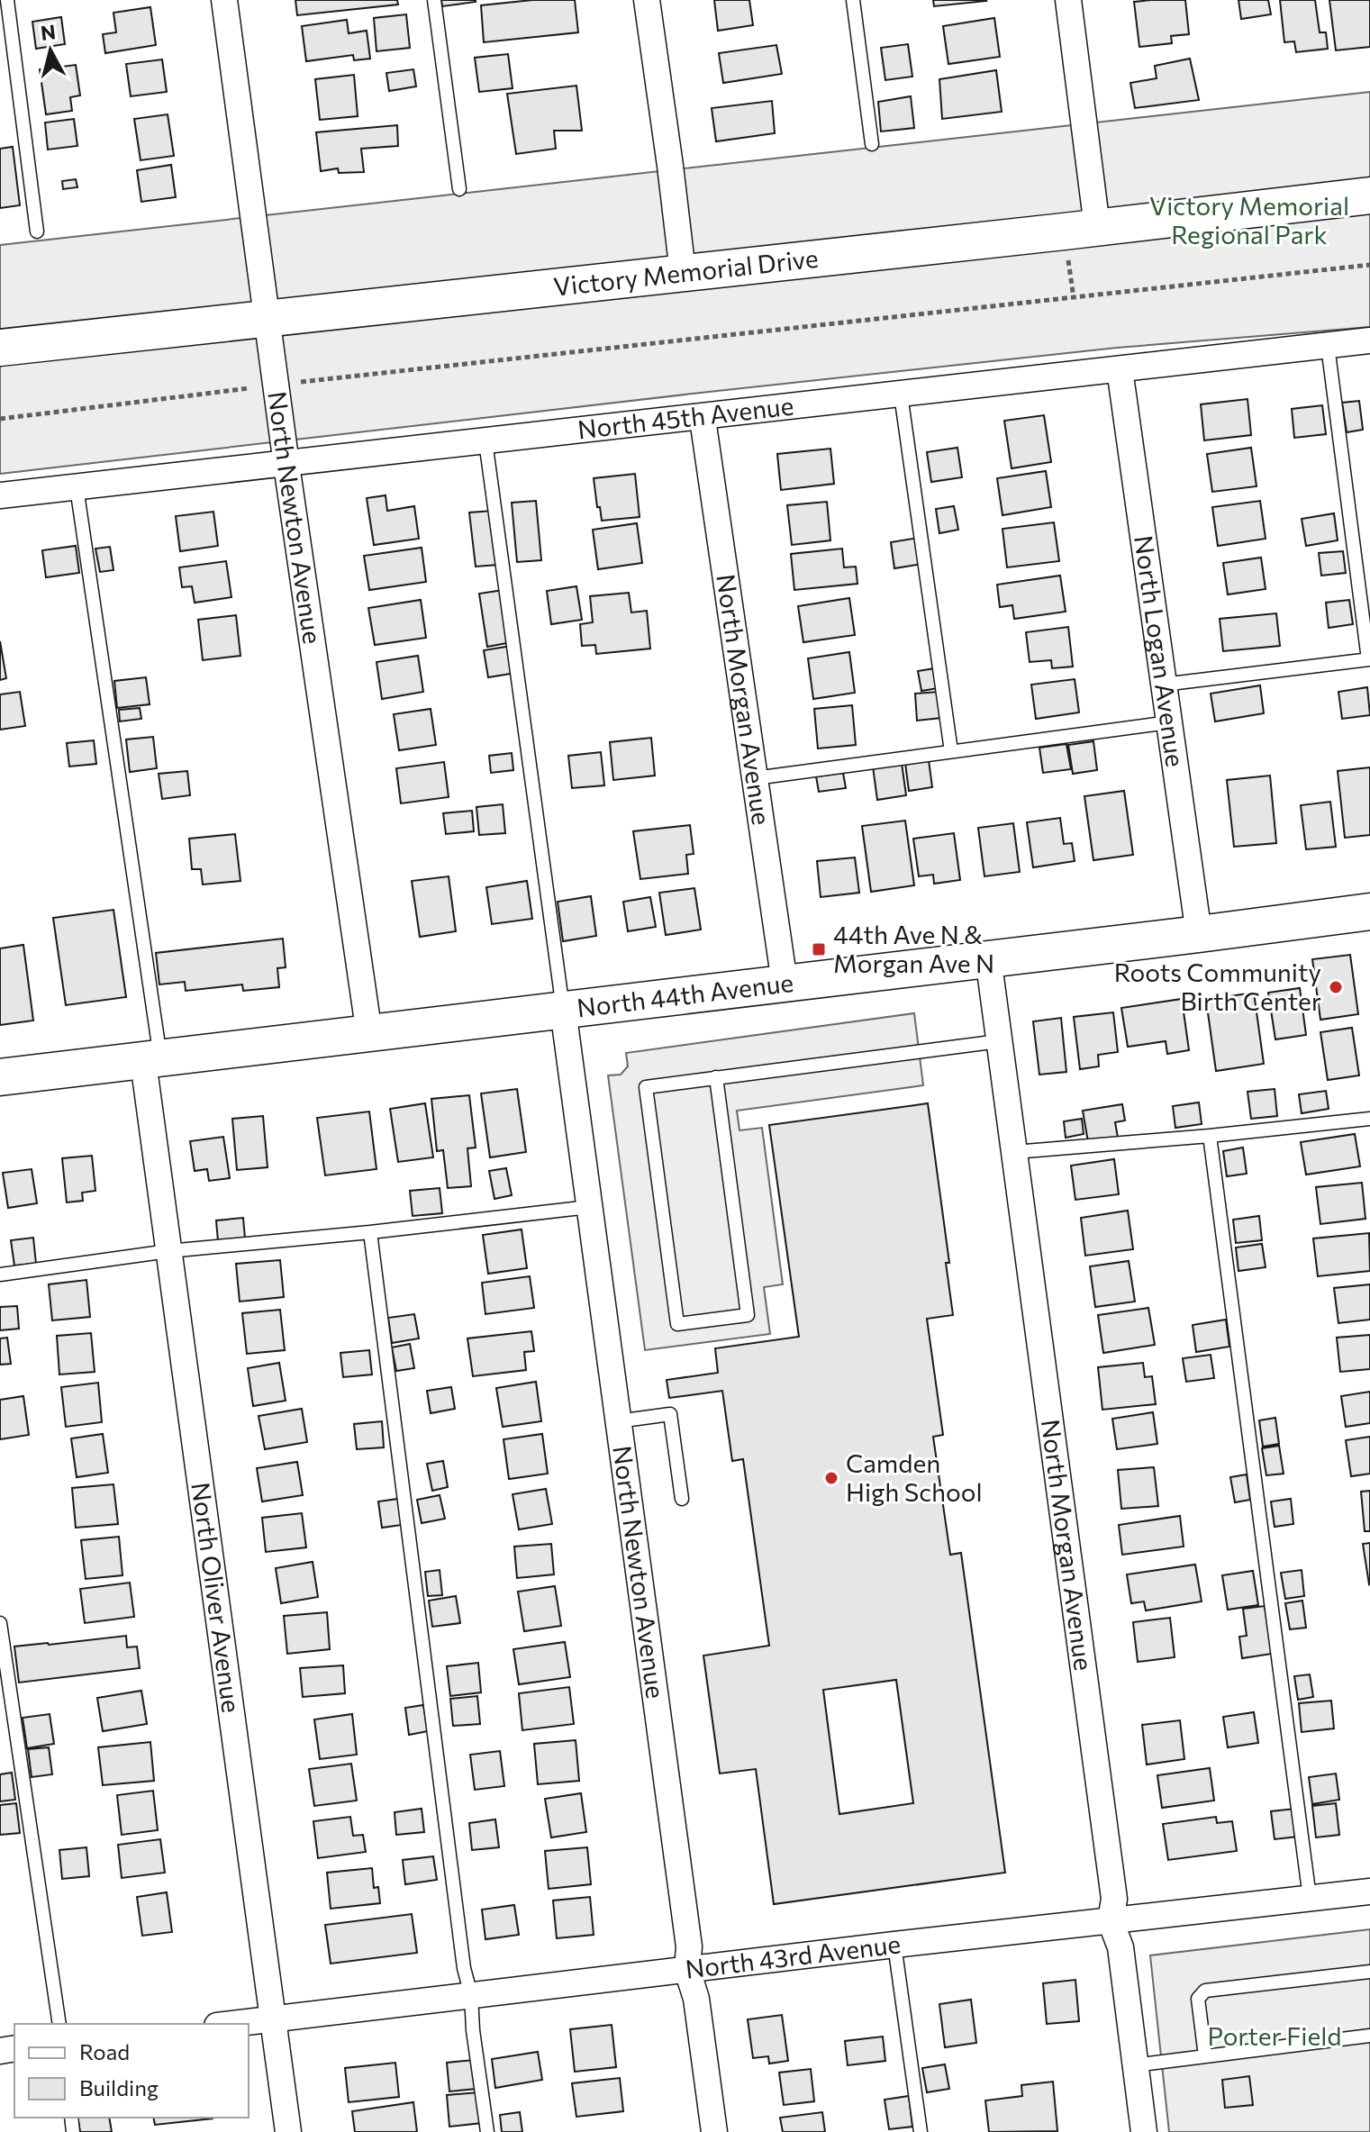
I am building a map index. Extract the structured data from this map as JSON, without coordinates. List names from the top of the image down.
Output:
{
  "streets": {
    "street": [
      "Victory Memorial Drive",
      "North 45th Avenue",
      "North Newton Avenue",
      "North Logan Avenue",
      "North Morgan Avenue",
      "North 44th Avenue",
      "North Oliver Avenue",
      "North 43rd Avenue"
    ]
  },
  "crossings": [
    ["Victory Memorial Drive", "North Newton Avenue"],
    ["North 45th Avenue", "North Newton Avenue"],
    ["North 45th Avenue", "North Logan Avenue"],
    ["North 45th Avenue", "North Morgan Avenue"],
    ["North Newton Avenue", "North 44th Avenue"],
    ["North Newton Avenue", "North 43rd Avenue"],
    ["North Logan Avenue", "North 44th Avenue"],
    ["North Morgan Avenue", "North 44th Avenue"],
    ["North Morgan Avenue", "North 43rd Avenue"],
    ["North 44th Avenue", "North Oliver Avenue"],
    ["North Oliver Avenue", "North 43rd Avenue"]
  ],
  "parks": ["Victory Memorial Regional Park", "Porter Field"],
  "places": {
    "transit": ["44th Ave N & Morgan Ave N"],
    "other": ["Roots Community Birth Center", "Camden High School"]
  },
  "legend": ["Road", "Building"],
  "north": "top"
}
